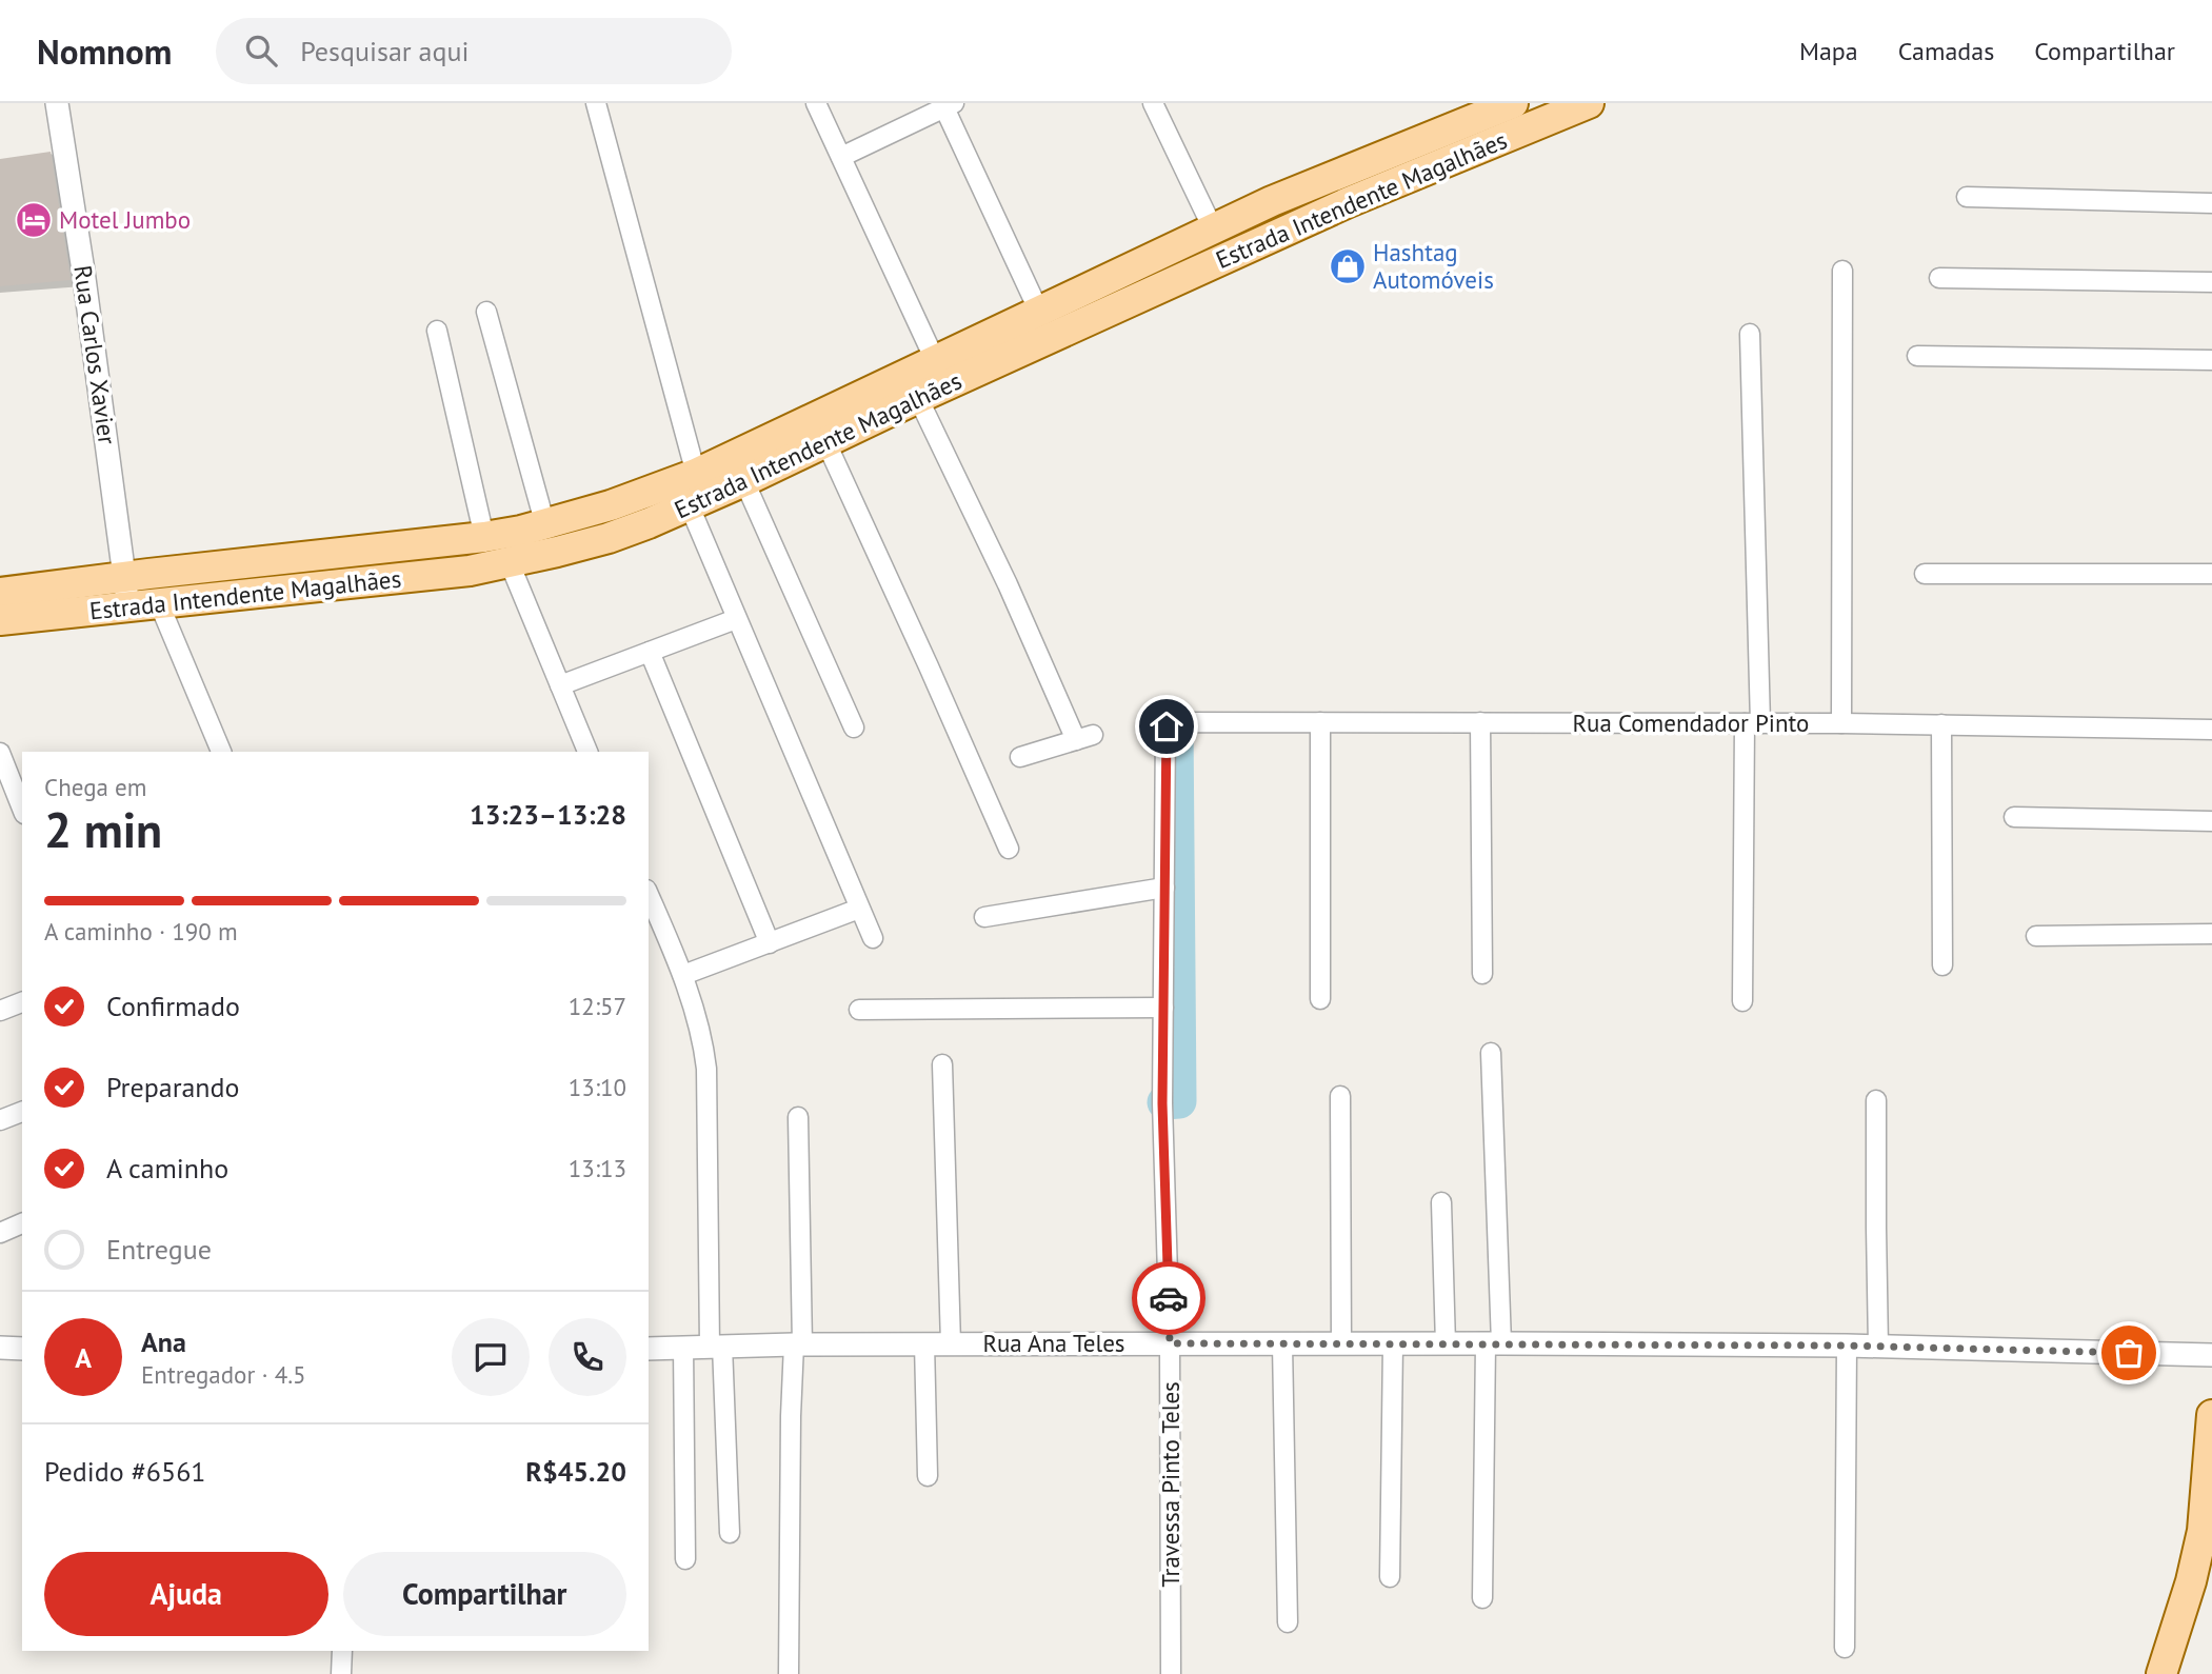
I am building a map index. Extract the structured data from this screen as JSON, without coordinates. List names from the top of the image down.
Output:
{
  "streets": {
    "main road": ["Estrada Intendente Magalhães"],
    "street": [
      "Rua Carlos Xavier",
      "Rua Comendador Pinto",
      "Rua Ana Teles",
      "Travessa Pinto Teles"
    ]
  },
  "crossings": [
    ["Estrada Intendente Magalhães", "Rua Carlos Xavier"],
    ["Rua Comendador Pinto", "Travessa Pinto Teles"],
    ["Rua Ana Teles", "Travessa Pinto Teles"]
  ],
  "places": {
    "hotel": ["Motel Jumbo"],
    "shop": ["Hashtag Automóveis"]
  },
  "page": {
    "header": "Nomnom",
    "search": "Pesquisar aqui",
    "nav": ["Mapa", "Camadas", "Compartilhar"],
    "heading": ["2 min", "Chega em", "13:23–13:28"],
    "panel": [
      "Ana",
      "Entregador · 4.5",
      "Pedido #6561",
      "R$45.20"
    ],
    "bar": "A caminho · 190 m",
    "list": [
      ["Confirmado", "12:57"],
      ["Preparando", "13:10"],
      ["A caminho", "13:13"],
      "Entregue"
    ],
    "round": "A",
    "buttons": ["Ajuda", "Compartilhar"]
  }
}
